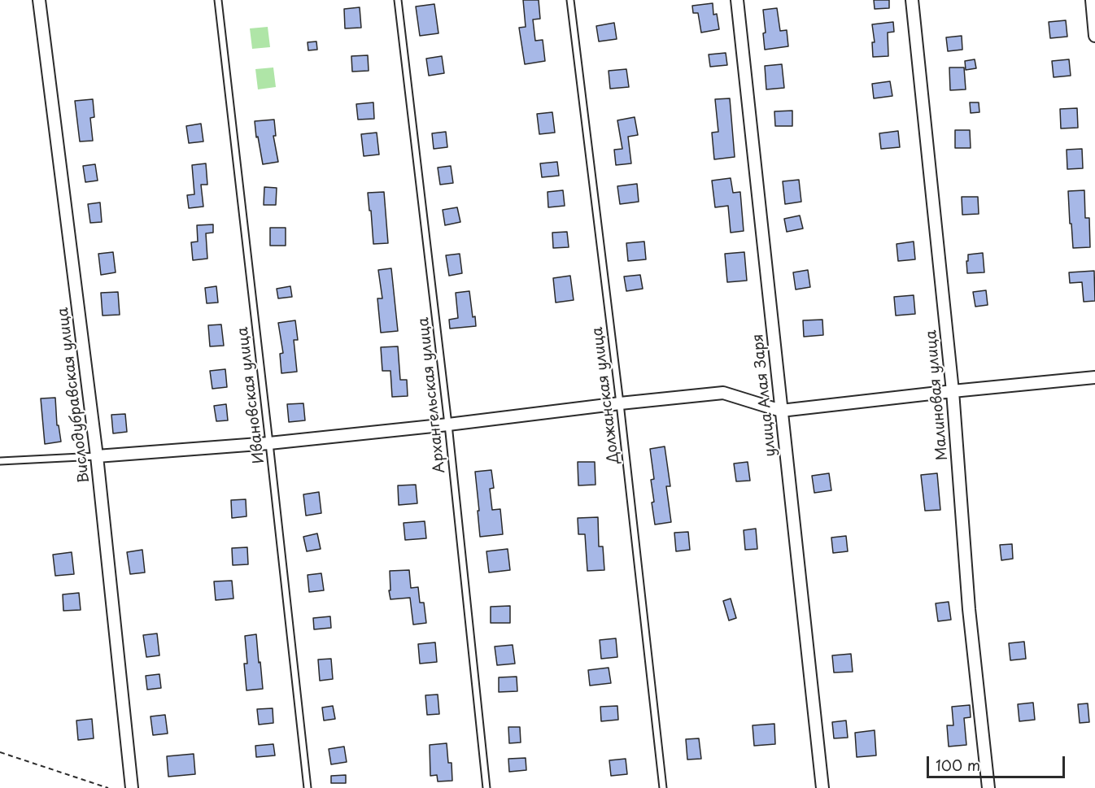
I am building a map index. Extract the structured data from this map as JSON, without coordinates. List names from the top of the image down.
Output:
{
  "streets": {
    "street": ["Вислодубравская улица", "улица Алая Заря", "Малиновая улица"],
    "lane": ["Ивановская улица", "Архангельская улица", "Должанская улица"]
  },
  "scale_bar": "100 m"
}
